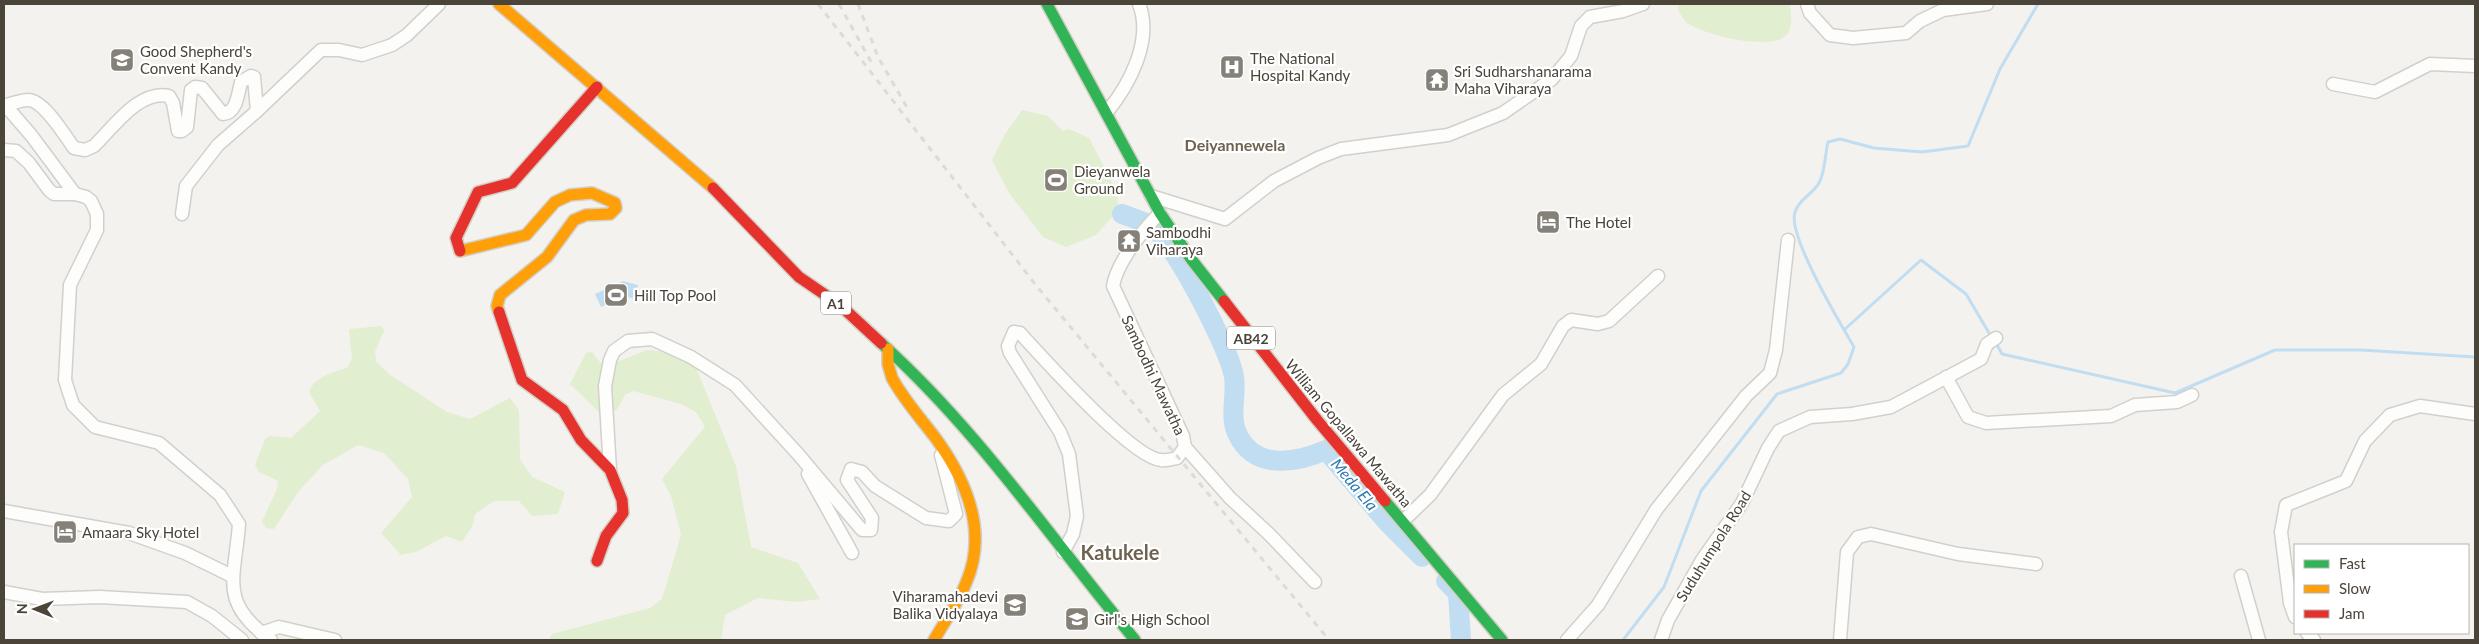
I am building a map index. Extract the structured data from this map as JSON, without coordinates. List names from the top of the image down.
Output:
{
  "streets": {
    "main road": ["A1", "AB42", "William Gopallawa Mawatha"],
    "street": ["Sambodhi Mawatha", "Suduhumpola Road"]
  },
  "crossings": [
    ["A1", "Sambodhi Mawatha"],
    ["Sambodhi Mawatha", "William Gopallawa Mawatha"]
  ],
  "districts": ["Deiyannewela", "Katukele"],
  "water": ["Meda Ela"],
  "places": {
    "school or university": ["Good Shepherd's Convent Kandy", "Viharamahadevi Balika Vidyalaya", "Girl's High School"],
    "hospital": ["The National Hospital Kandy"],
    "temple": ["Sri Sudharshanarama Maha Viharaya", "Sambodhi Viharaya"],
    "sports": ["Dieyanwela Ground", "Hill Top Pool"],
    "hotel": ["The Hotel", "Amaara Sky Hotel"]
  },
  "legend": ["Fast", "Slow", "Jam"],
  "north": "left"
}
